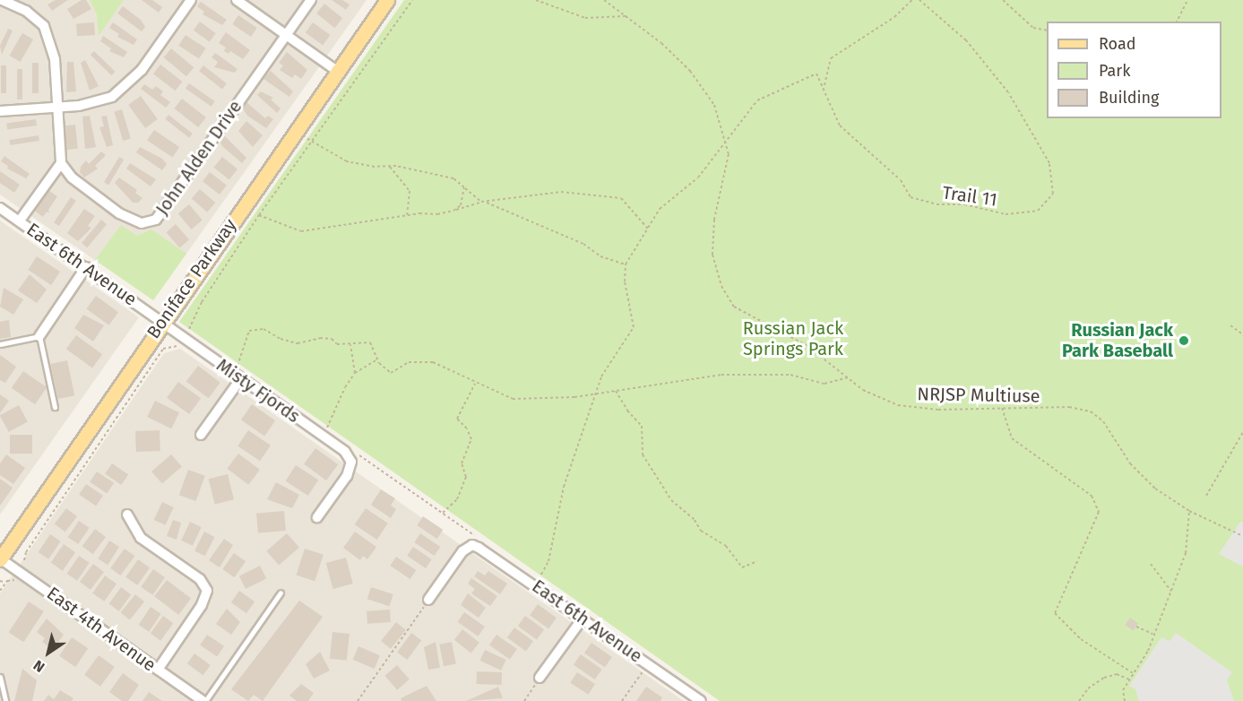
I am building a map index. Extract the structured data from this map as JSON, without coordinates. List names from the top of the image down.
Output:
{
  "streets": {
    "main road": ["Boniface Parkway"],
    "street": [
      "John Alden Drive",
      "East 6th Avenue",
      "Misty Fjords",
      "East 4th Avenue"
    ],
    "path": ["Trail 11", "NRJSP Multiuse"]
  },
  "crossings": [
    ["East 6th Avenue", "Boniface Parkway"],
    ["East 6th Avenue", "Misty Fjords"],
    ["Boniface Parkway", "Misty Fjords"],
    ["Boniface Parkway", "East 4th Avenue"]
  ],
  "parks": ["Russian Jack Springs Park"],
  "places": ["Russian Jack Park Baseball"],
  "legend": ["Road", "Park", "Building"],
  "north": "bottom left"
}
